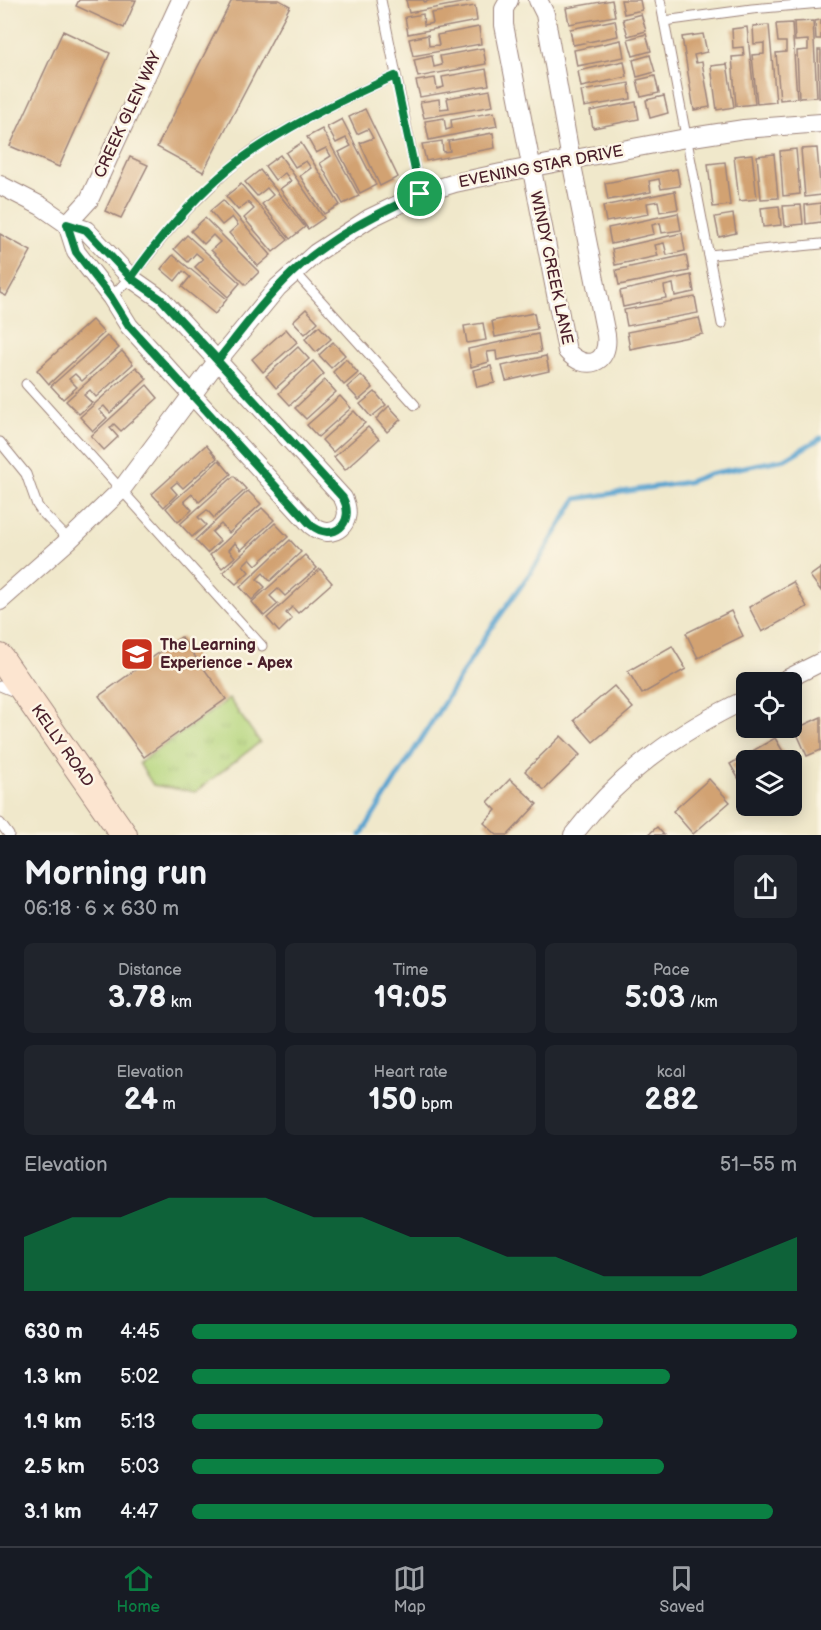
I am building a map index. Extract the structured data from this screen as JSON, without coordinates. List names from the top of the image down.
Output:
{
  "streets": {
    "main road": ["KELLY ROAD"],
    "street": ["CREEK GLEN WAY", "EVENING STAR DRIVE", "WINDY CREEK LANE"]
  },
  "crossings": [
    ["EVENING STAR DRIVE", "WINDY CREEK LANE"]
  ],
  "places": {
    "school or university": ["The Learning Experience - Apex"]
  },
  "page": {
    "heading": ["Morning run", "06:18 · 6 × 630 m"],
    "stats": [
      ["Distance", "3.78 km"],
      ["Time", "19:05"],
      ["Pace", "5:03 /km"],
      ["Elevation", "24 m"],
      ["Heart rate", "150 bpm"],
      ["kcal", "282"]
    ],
    "chart": ["Elevation", "51–55 m"],
    "list": [
      {
        "name": "630 m",
        "note": "4:45"
      },
      {
        "name": "1.3 km",
        "note": "5:02"
      },
      {
        "name": "1.9 km",
        "note": "5:13"
      },
      {
        "name": "2.5 km",
        "note": "5:03"
      },
      {
        "name": "3.1 km",
        "note": "4:47"
      }
    ],
    "tabs": ["Home", "Map", "Saved"]
  }
}
